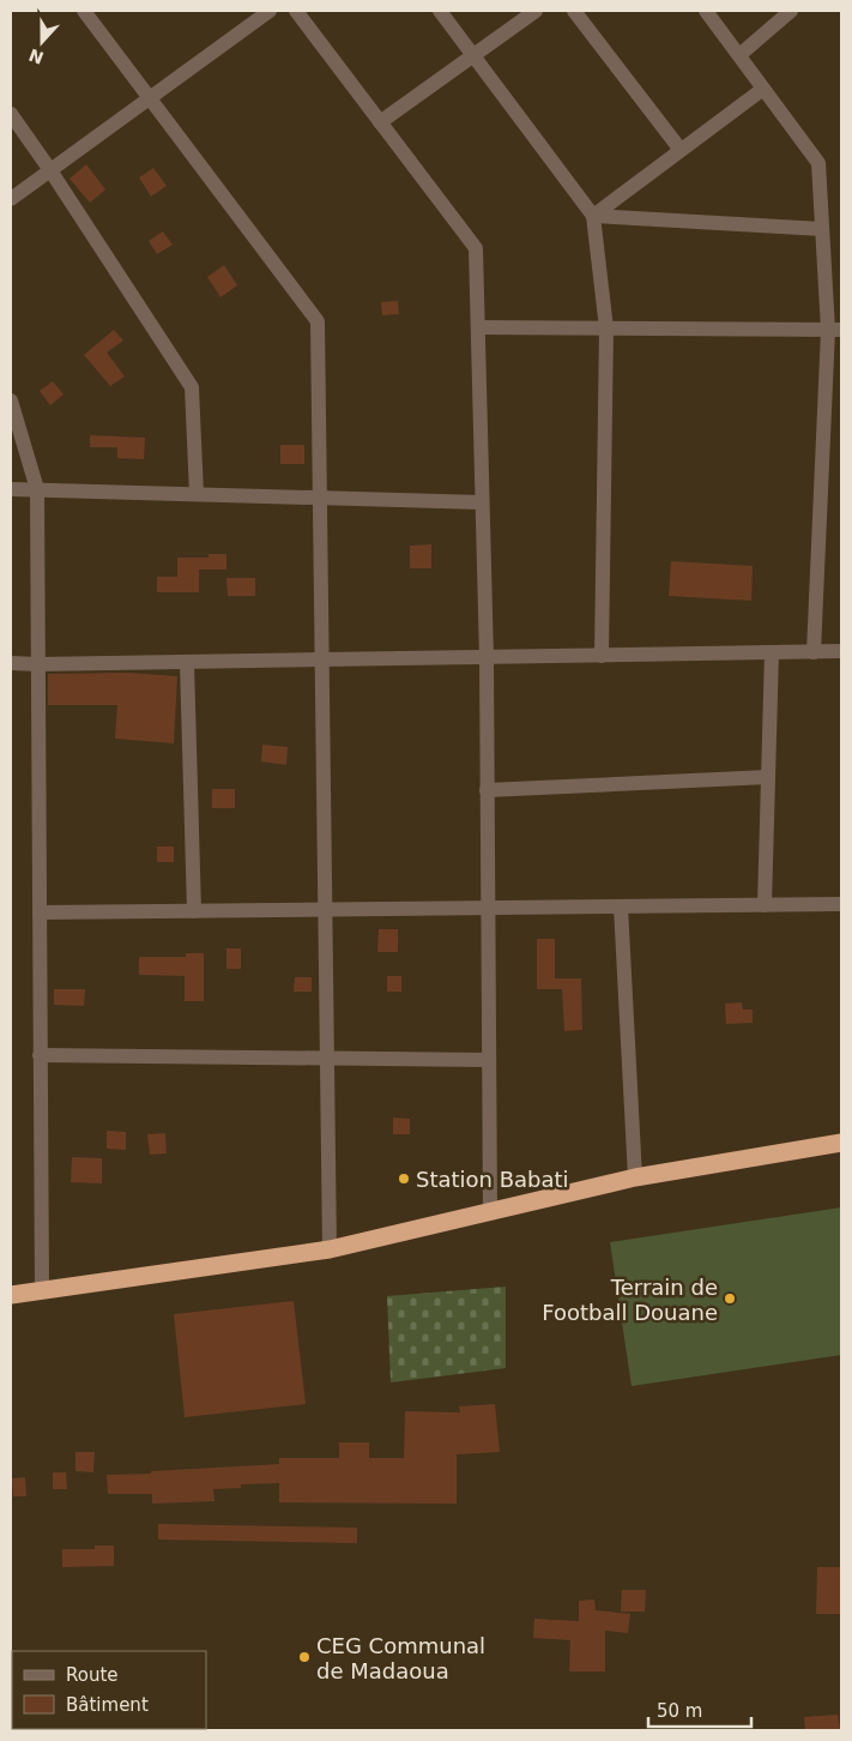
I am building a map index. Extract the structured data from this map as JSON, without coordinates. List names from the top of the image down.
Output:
{
  "places": ["Station Babati", "Terrain de Football Douane", "CEG Communal de Madaoua"],
  "legend": ["Route", "Bâtiment"],
  "scale_bar": "50 m",
  "north": "bottom"
}
